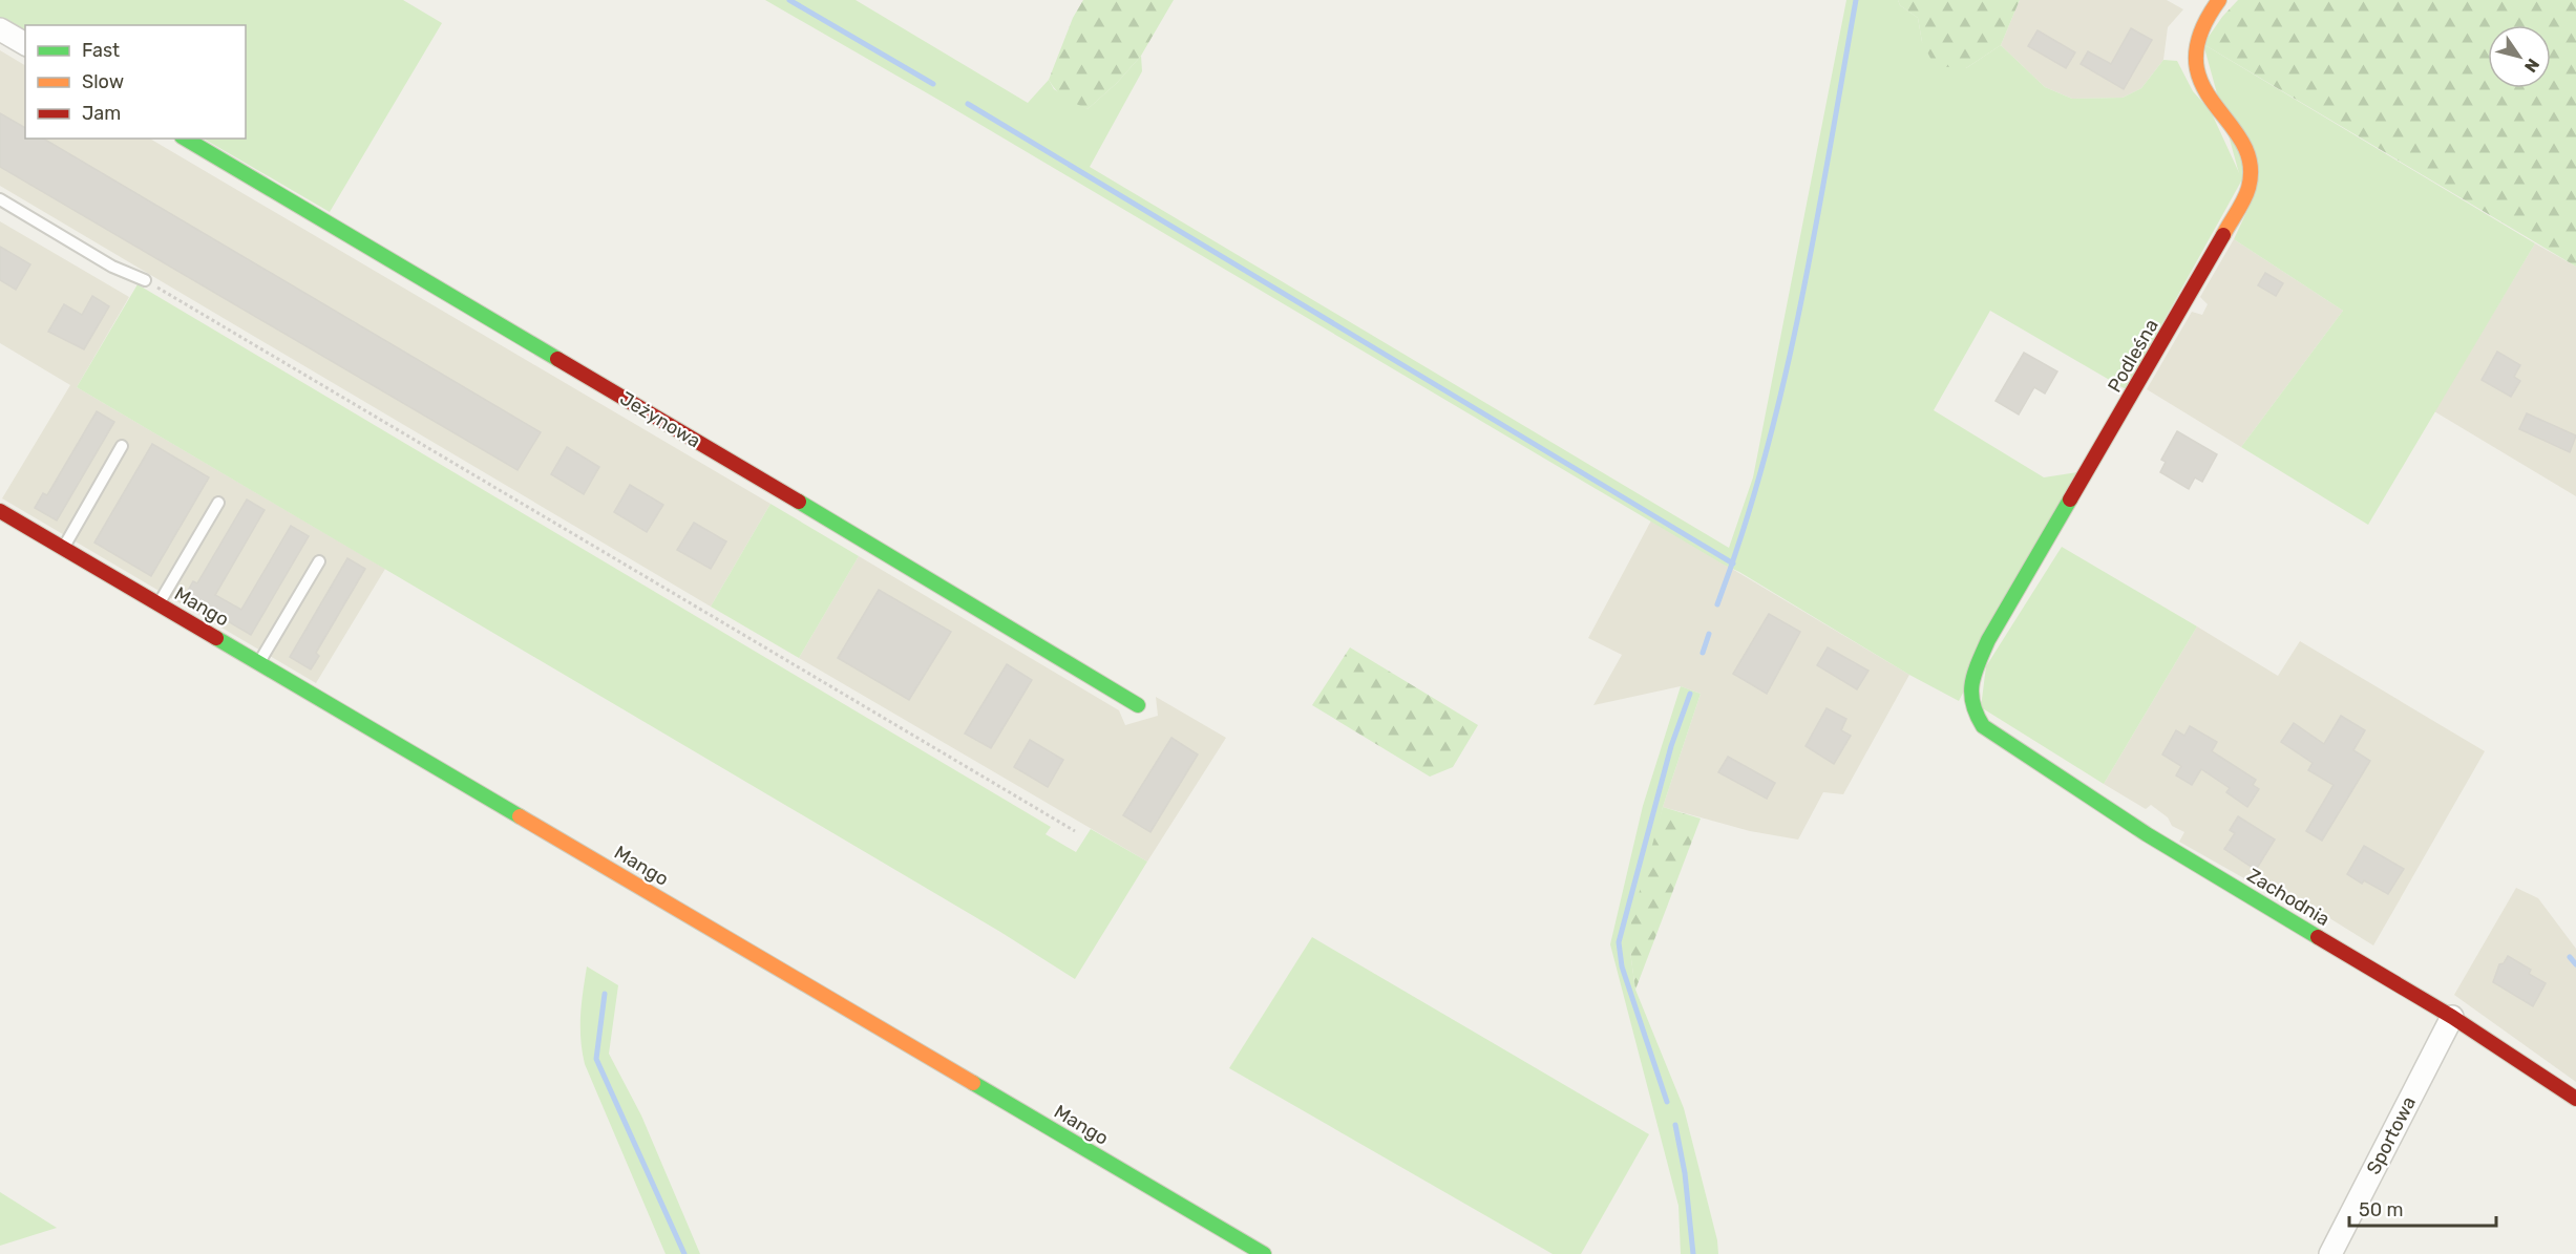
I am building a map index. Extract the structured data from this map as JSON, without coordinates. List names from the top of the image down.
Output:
{
  "streets": {
    "street": [
      "Podleśna",
      "Jeżynowa",
      "Mango",
      "Zachodnia",
      "Sportowa"
    ]
  },
  "crossings": [
    ["Podleśna", "Zachodnia"],
    ["Zachodnia", "Sportowa"]
  ],
  "legend": ["Fast", "Slow", "Jam"],
  "scale_bar": "50 m",
  "north": "bottom right"
}
